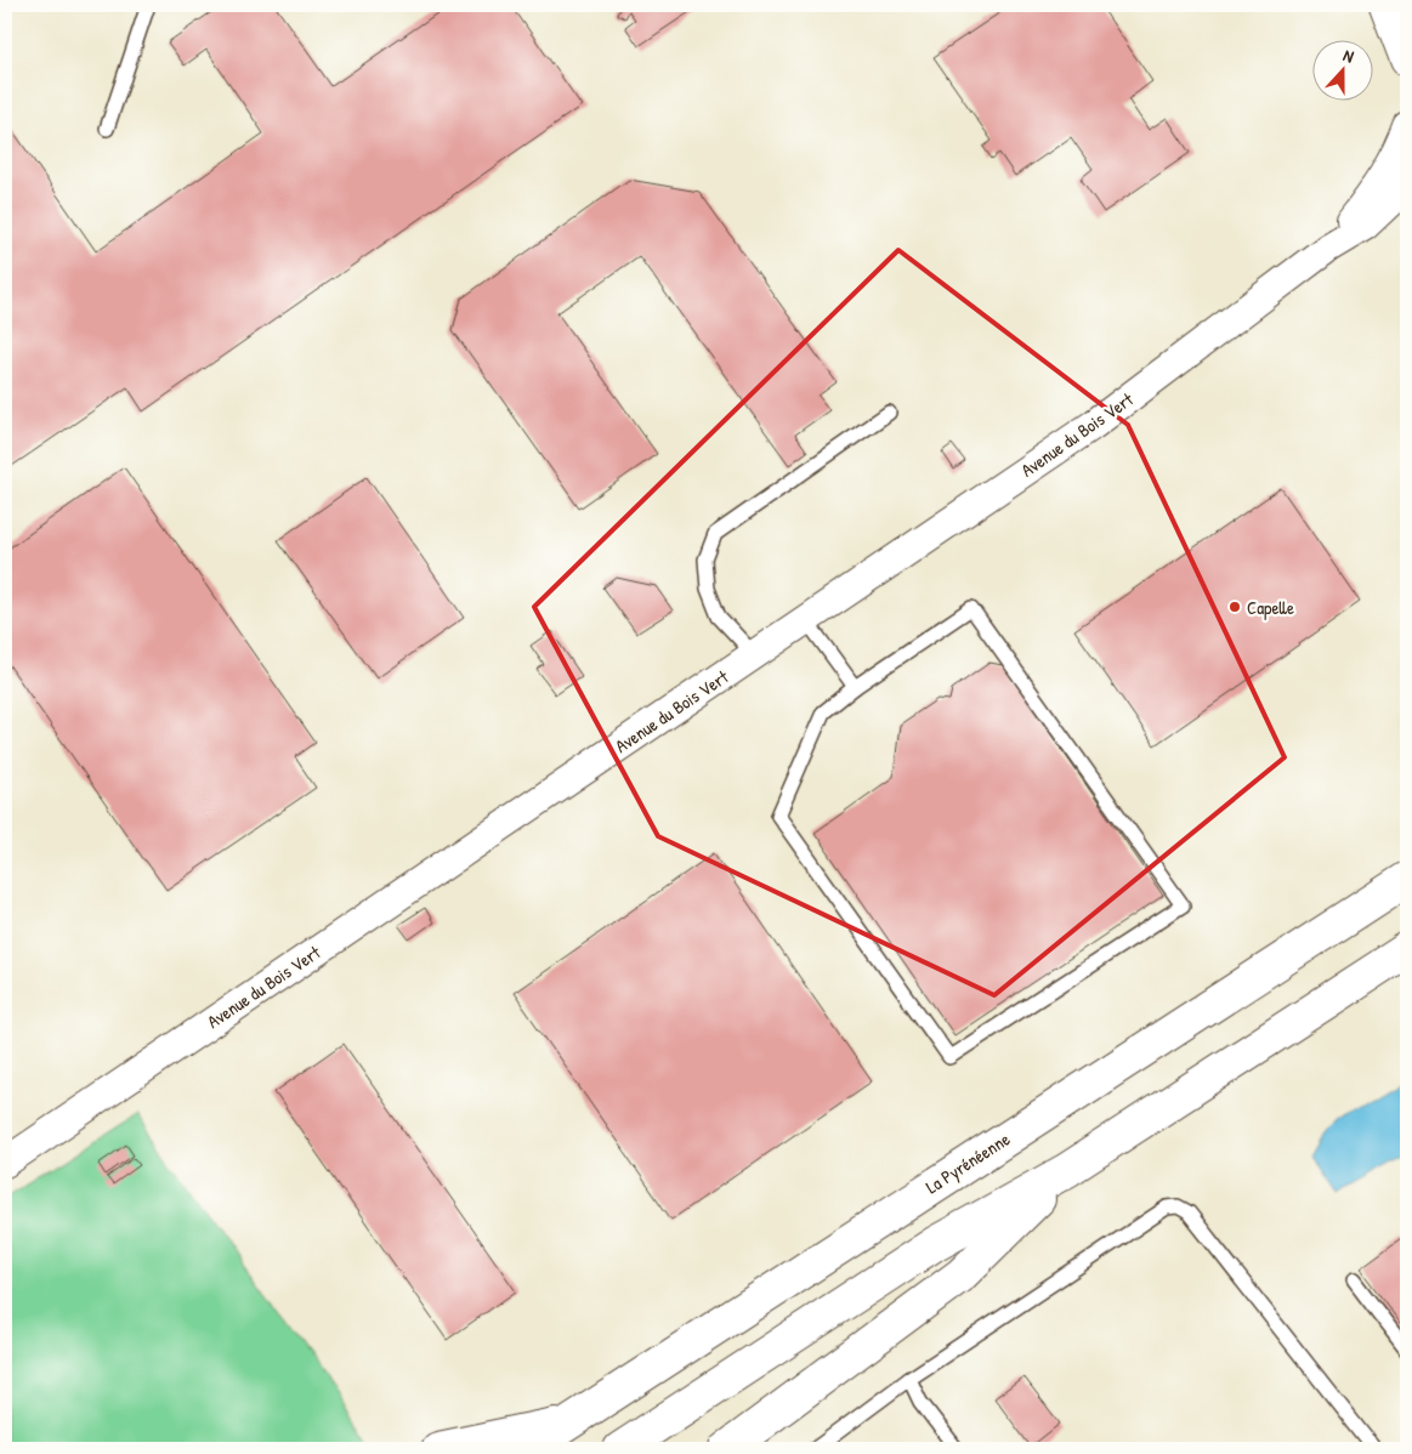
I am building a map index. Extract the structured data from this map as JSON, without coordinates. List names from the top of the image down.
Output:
{
  "streets": {
    "main road": ["La Pyrénéenne"],
    "street": ["Avenue du Bois Vert"]
  },
  "places": ["Capelle"],
  "north": "top"
}
